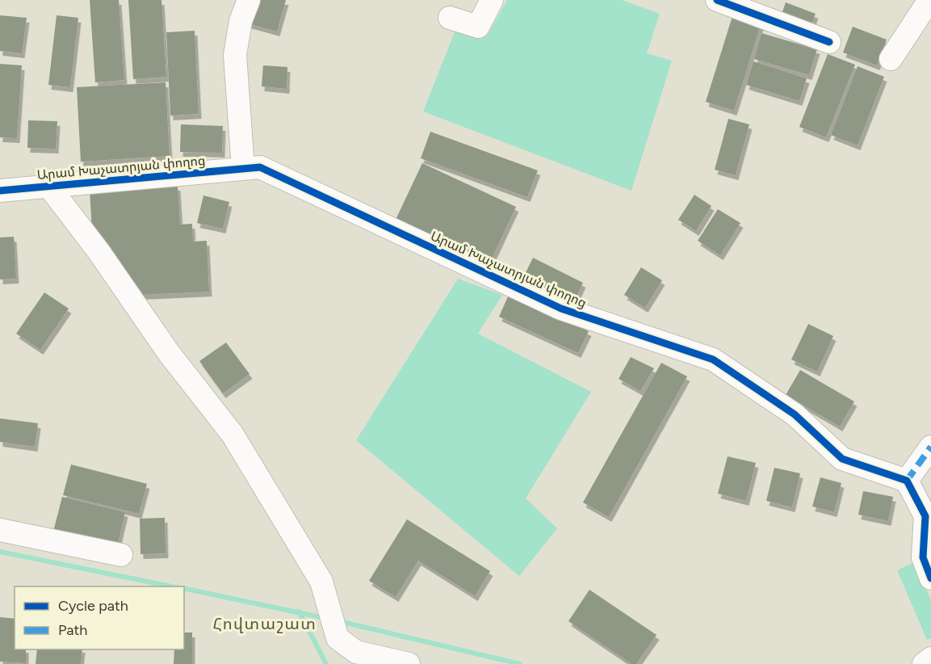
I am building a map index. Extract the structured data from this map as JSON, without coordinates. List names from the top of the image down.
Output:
{
  "streets": {
    "street": ["Արամ Խաչատրյան փողոց"]
  },
  "districts": ["Հովտաշատ"],
  "legend": ["Cycle path", "Path"]
}
